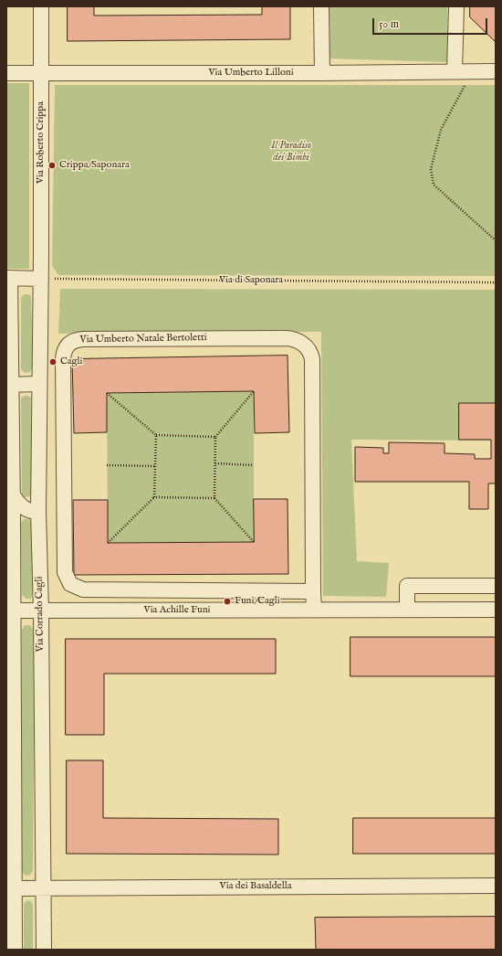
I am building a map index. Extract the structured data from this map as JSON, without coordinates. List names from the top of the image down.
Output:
{
  "streets": {
    "street": [
      "Via Umberto Lilloni",
      "Via Roberto Crippa",
      "Via Umberto Natale Bertoletti",
      "Via Achille Funi",
      "Via Corrado Cagli",
      "Via dei Basaldella"
    ],
    "path": ["Via di Saponara"]
  },
  "crossings": [
    ["Via Umberto Lilloni", "Via Roberto Crippa"],
    ["Via Roberto Crippa", "Via di Saponara"],
    ["Via Roberto Crippa", "Via Corrado Cagli"],
    ["Via di Saponara", "Via Corrado Cagli"],
    ["Via Umberto Natale Bertoletti", "Via Achille Funi"],
    ["Via Achille Funi", "Via Corrado Cagli"],
    ["Via Corrado Cagli", "Via dei Basaldella"]
  ],
  "parks": ["Il Paradiso dei Bimbi"],
  "places": ["Crippa/Saponara", "Cagli", "Funi/Cagli"],
  "scale_bar": "50 m"
}
